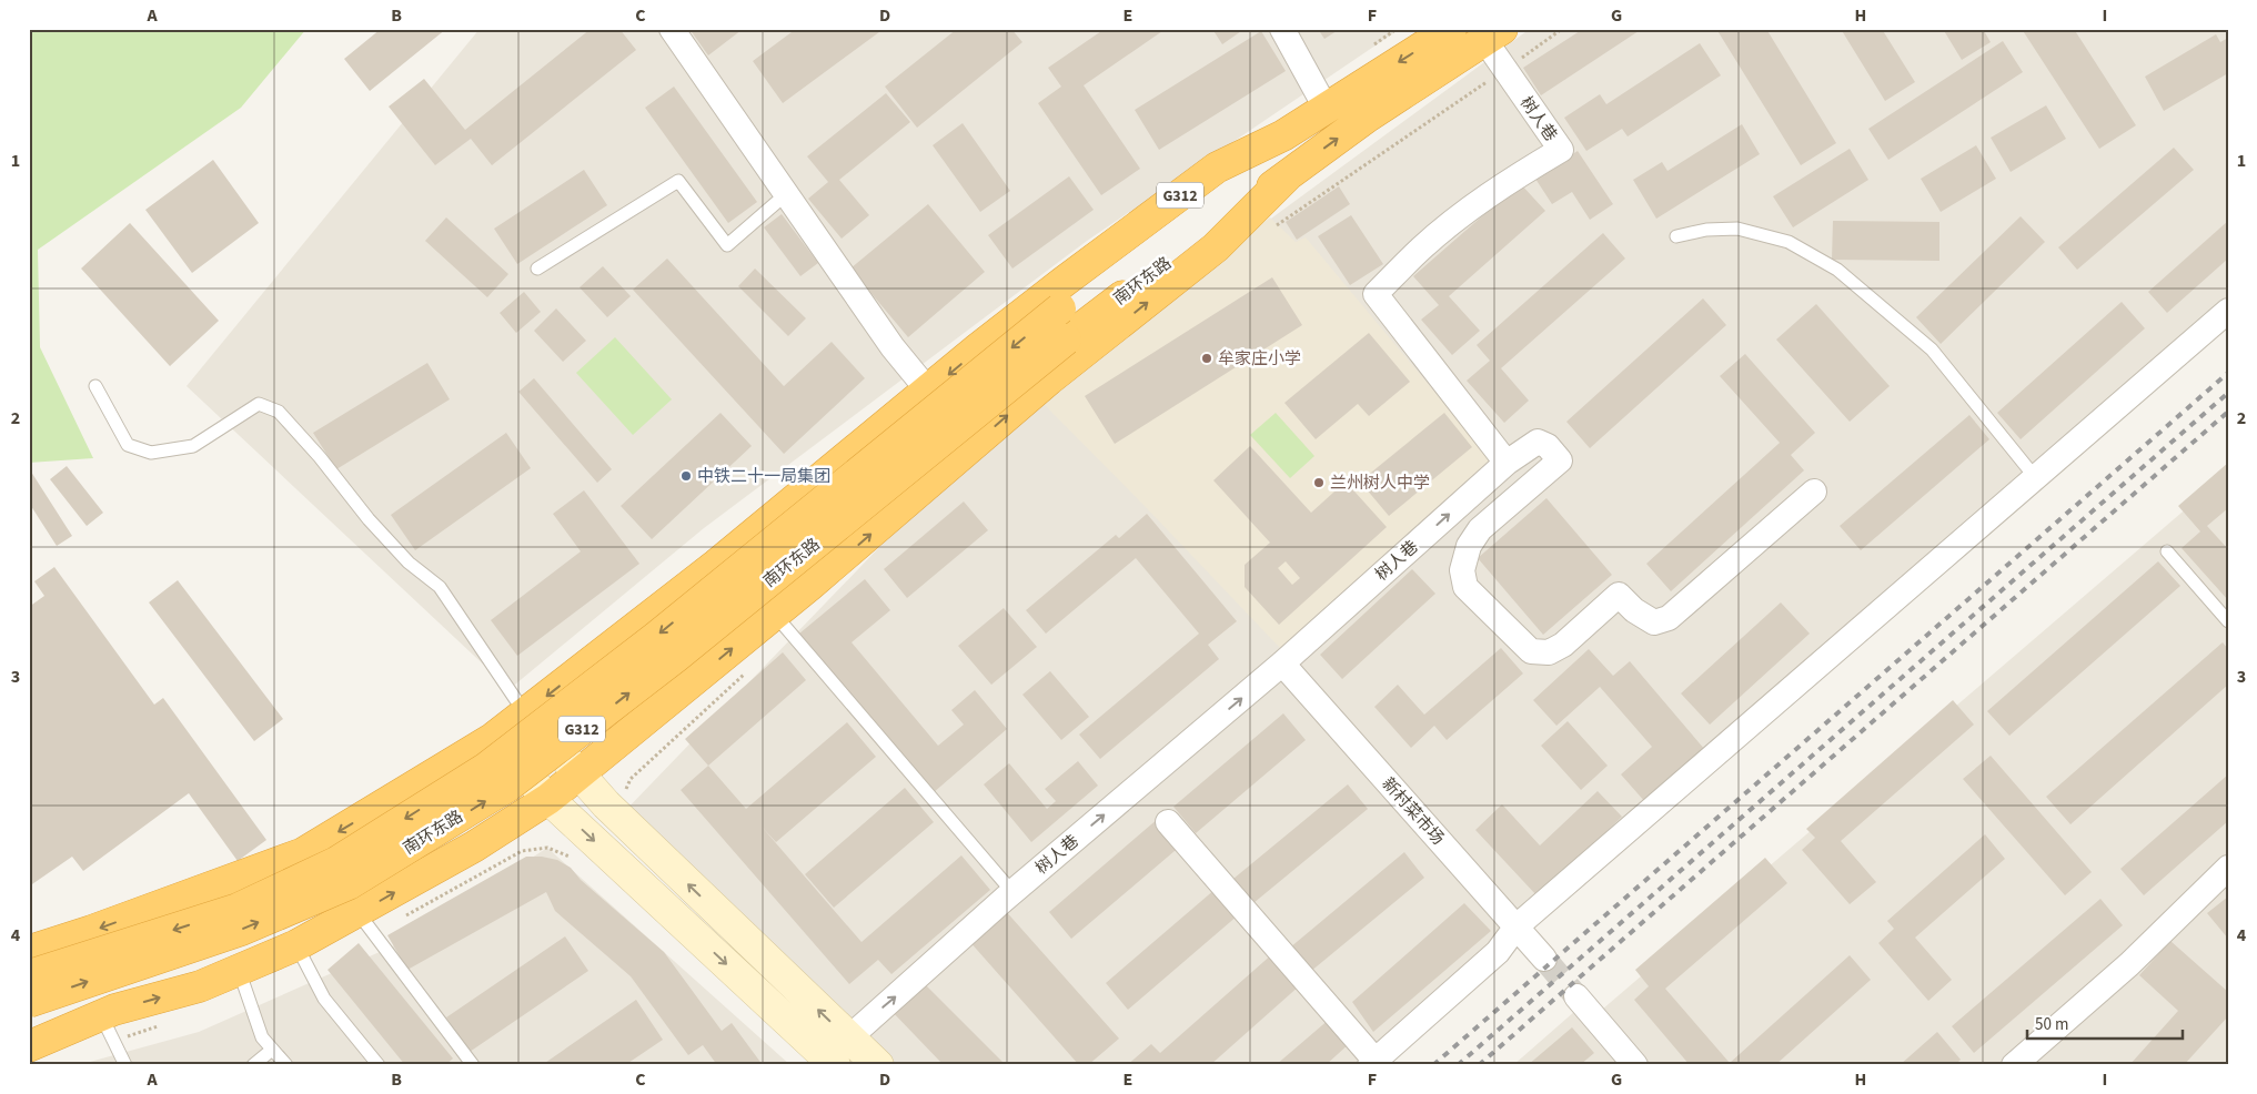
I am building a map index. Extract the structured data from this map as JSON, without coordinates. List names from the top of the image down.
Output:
{
  "streets": {
    "highway": ["G312", "南环东路"],
    "street": ["树人巷", "新村菜市场"]
  },
  "crossings": [
    ["树人巷", "南环东路"],
    ["树人巷", "新村菜市场"]
  ],
  "one_way": ["树人巷"],
  "places": ["牟家庄小学", "中铁二十一局集团", "兰州树人中学"],
  "scale_bar": "50 m",
  "grid": {
    "columns": [
      "A",
      "B",
      "C",
      "D",
      "E",
      "F",
      "G",
      "H",
      "I"
    ],
    "rows": [
      "1",
      "2",
      "3",
      "4"
    ]
  }
}
